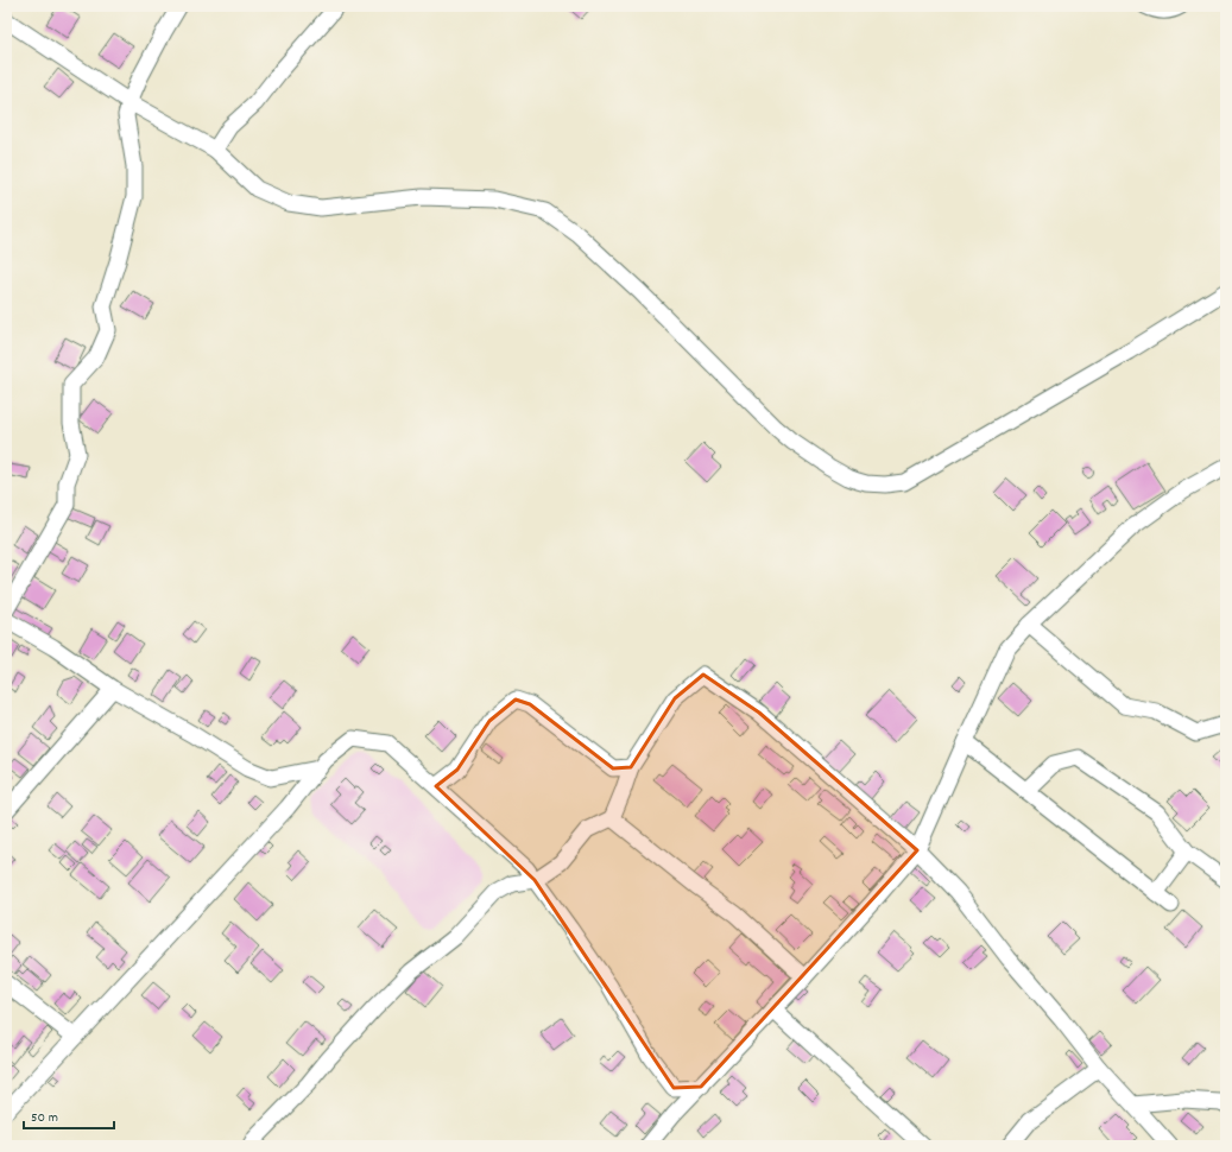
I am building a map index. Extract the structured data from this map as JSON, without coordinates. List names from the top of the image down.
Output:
{
  "scale_bar": "50 m"
}
